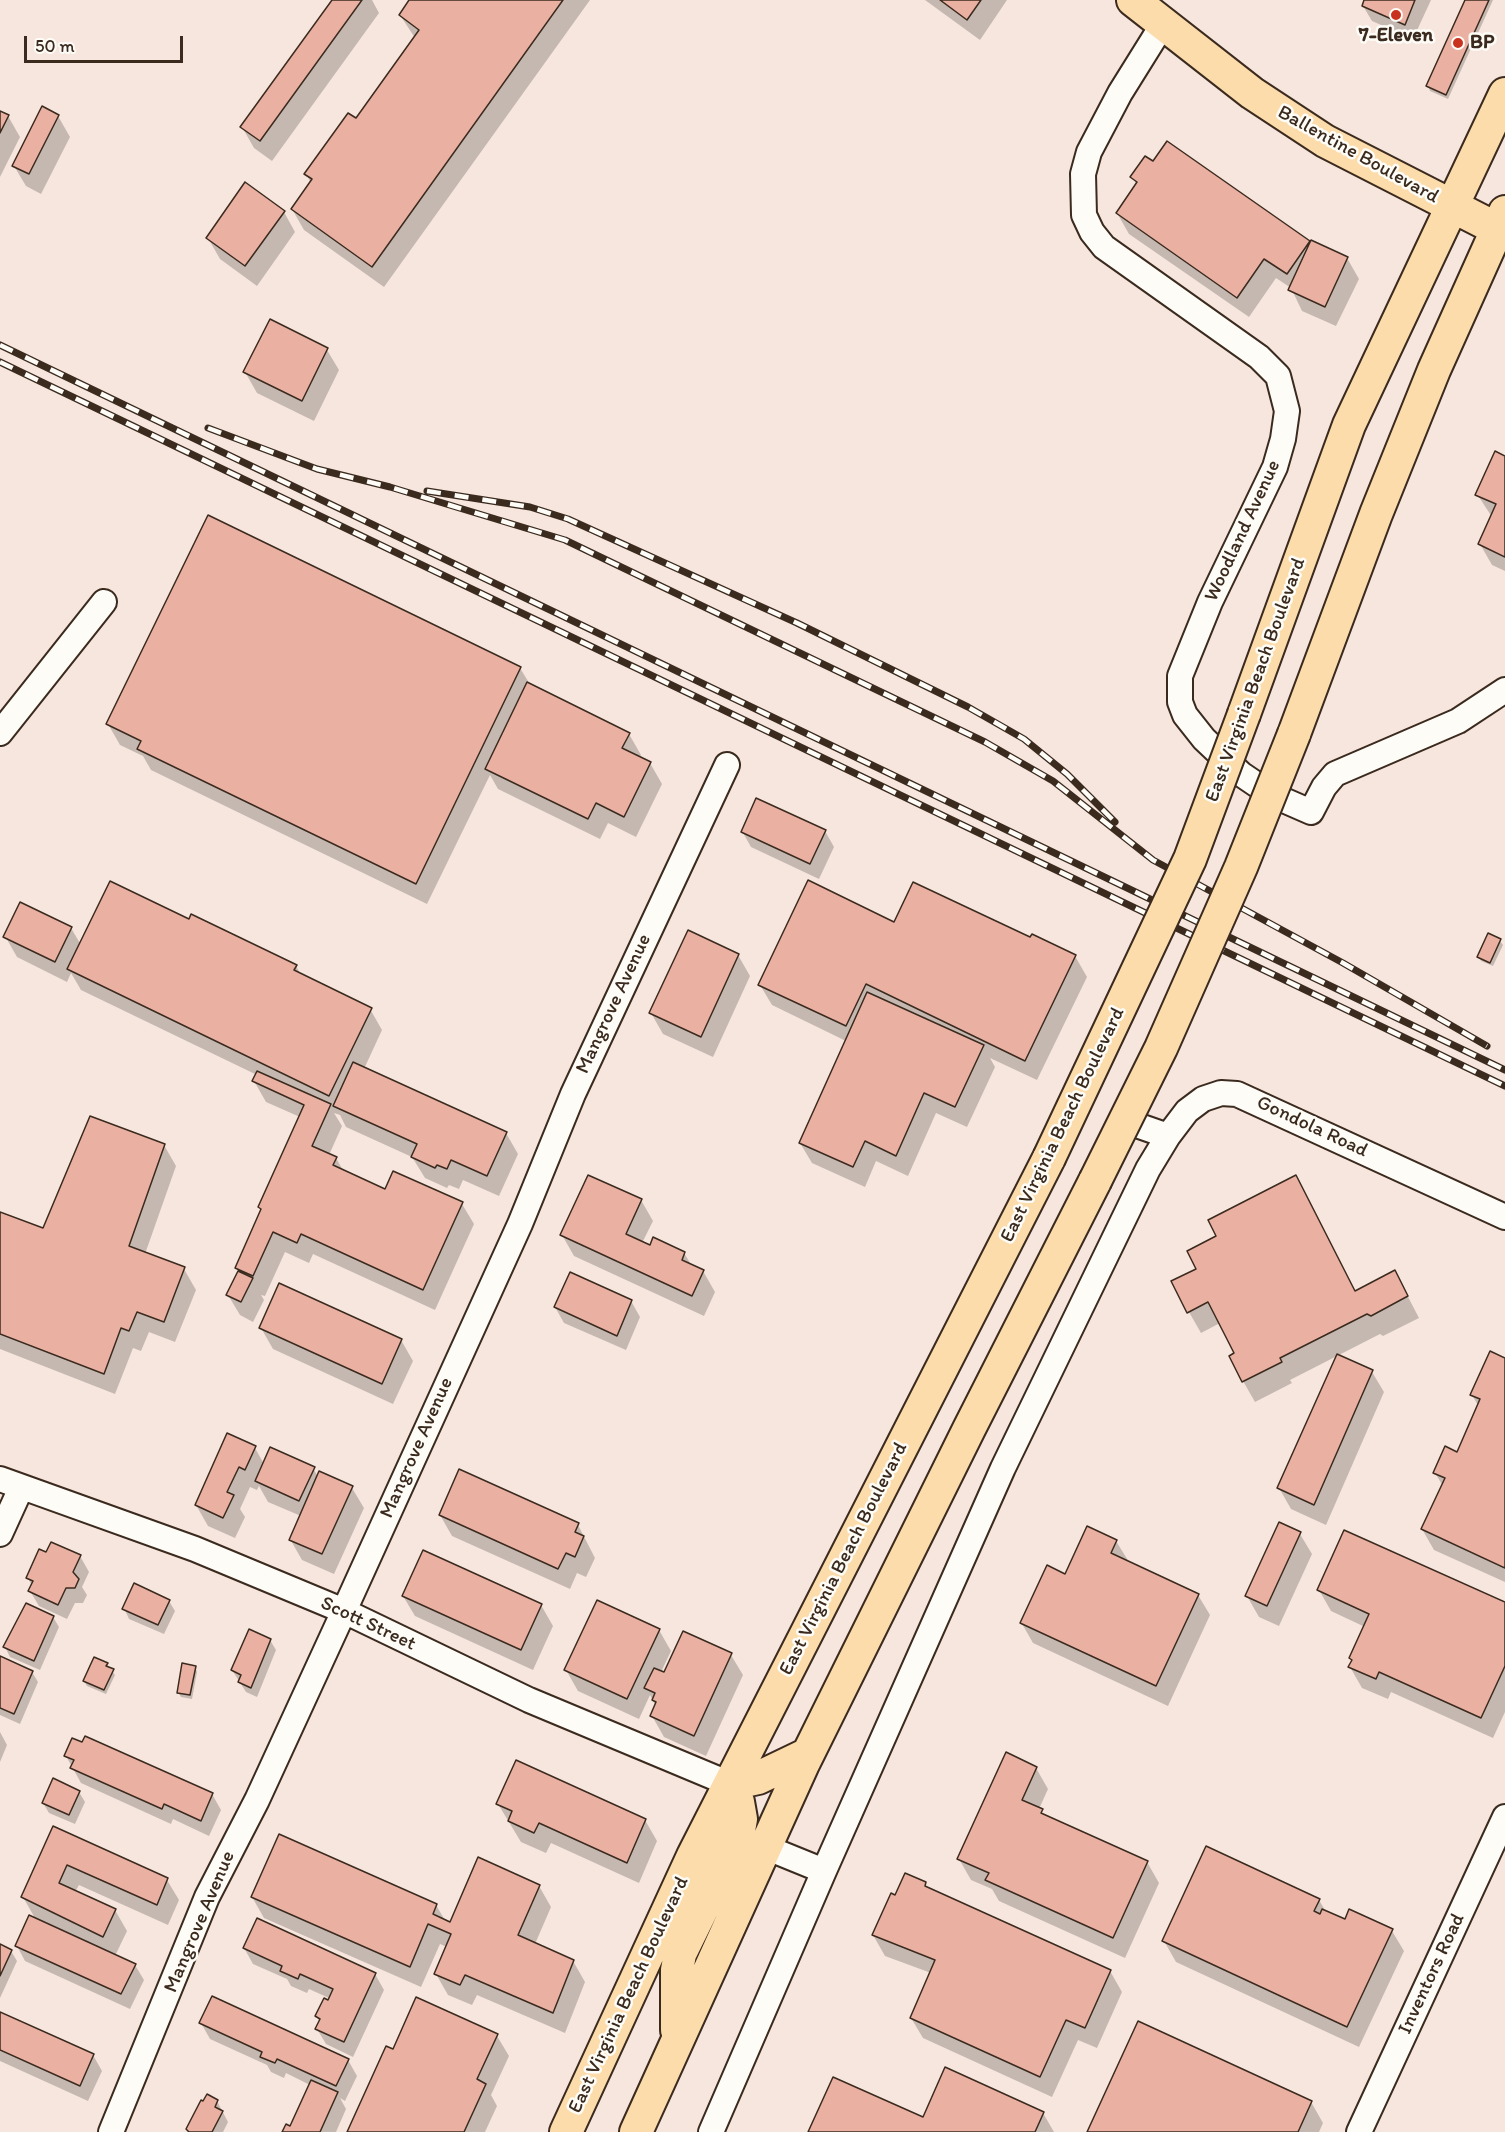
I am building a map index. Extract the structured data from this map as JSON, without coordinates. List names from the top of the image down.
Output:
{
  "streets": {
    "main road": ["Ballentine Boulevard", "East Virginia Beach Boulevard"],
    "street": [
      "Woodland Avenue",
      "Mangrove Avenue",
      "Gondola Road",
      "Scott Street",
      "Inventors Road"
    ]
  },
  "crossings": [
    ["Ballentine Boulevard", "Woodland Avenue"],
    ["Ballentine Boulevard", "East Virginia Beach Boulevard"],
    ["East Virginia Beach Boulevard", "Scott Street"],
    ["Mangrove Avenue", "Scott Street"]
  ],
  "places": ["7-Eleven", "BP"],
  "scale_bar": "50 m"
}
